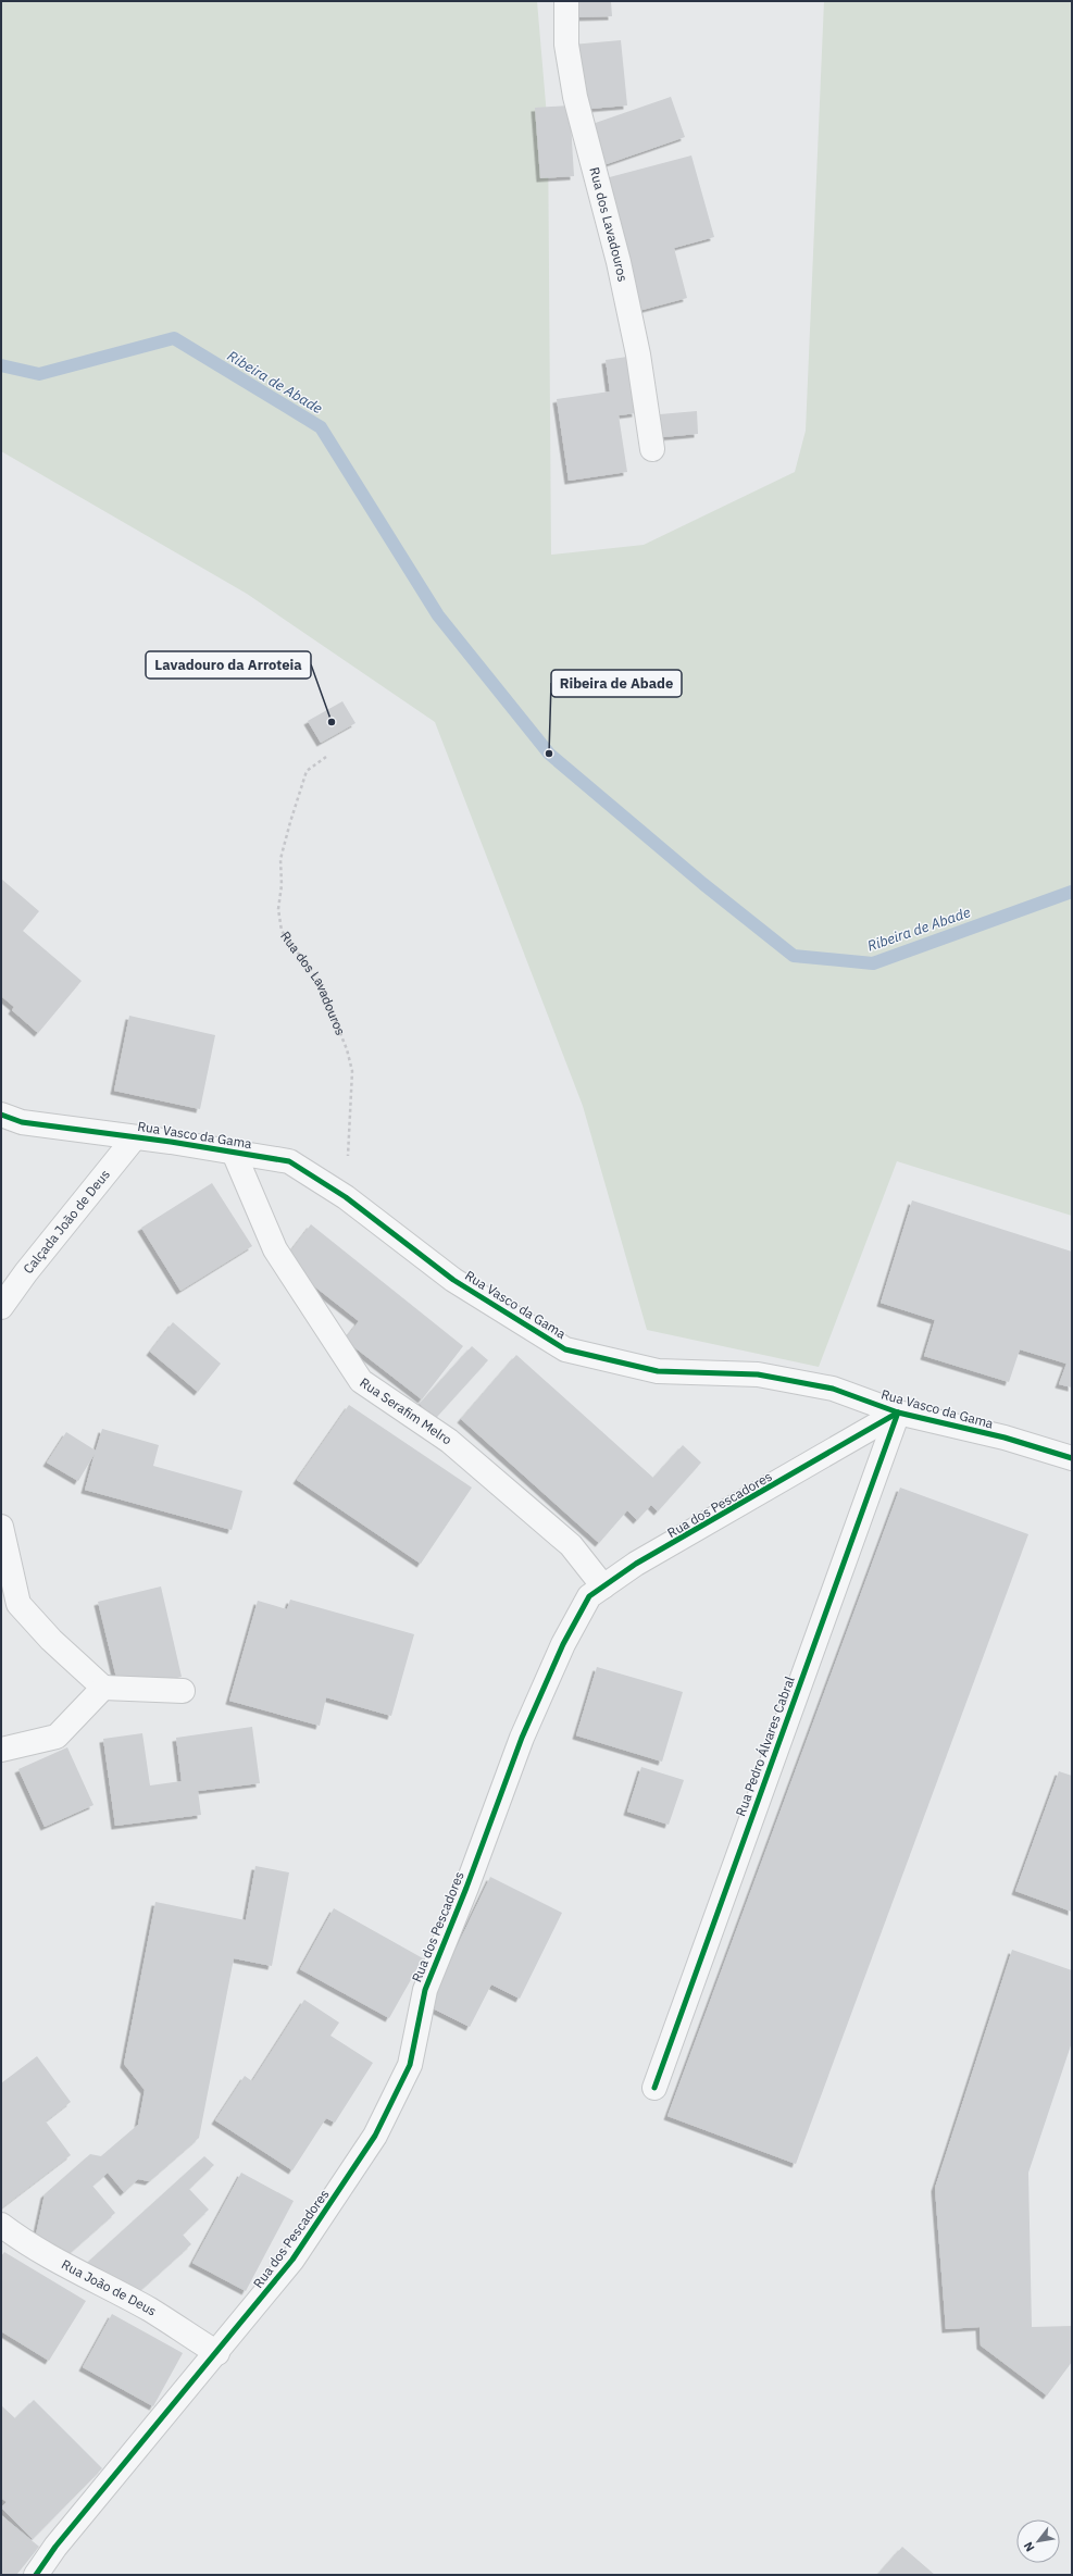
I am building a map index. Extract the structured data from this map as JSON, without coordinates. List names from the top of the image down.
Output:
{
  "streets": {
    "street": [
      "Rua dos Lavadouros",
      "Rua Vasco da Gama",
      "Calçada João de Deus",
      "Rua Serafim Melro",
      "Rua dos Pescadores",
      "Rua Pedro Álvares Cabral",
      "Rua João de Deus"
    ]
  },
  "crossings": [
    ["Rua dos Lavadouros", "Rua Vasco da Gama"],
    ["Rua Vasco da Gama", "Calçada João de Deus"],
    ["Rua Vasco da Gama", "Rua Serafim Melro"],
    ["Rua Vasco da Gama", "Rua dos Pescadores"],
    ["Rua Vasco da Gama", "Rua Pedro Álvares Cabral"],
    ["Rua Serafim Melro", "Rua dos Pescadores"],
    ["Rua dos Pescadores", "Rua Pedro Álvares Cabral"],
    ["Rua dos Pescadores", "Rua João de Deus"]
  ],
  "water": ["Ribeira de Abade"],
  "places": ["Lavadouro da Arroteia", "Ribeira de Abade"],
  "north": "bottom left"
}
